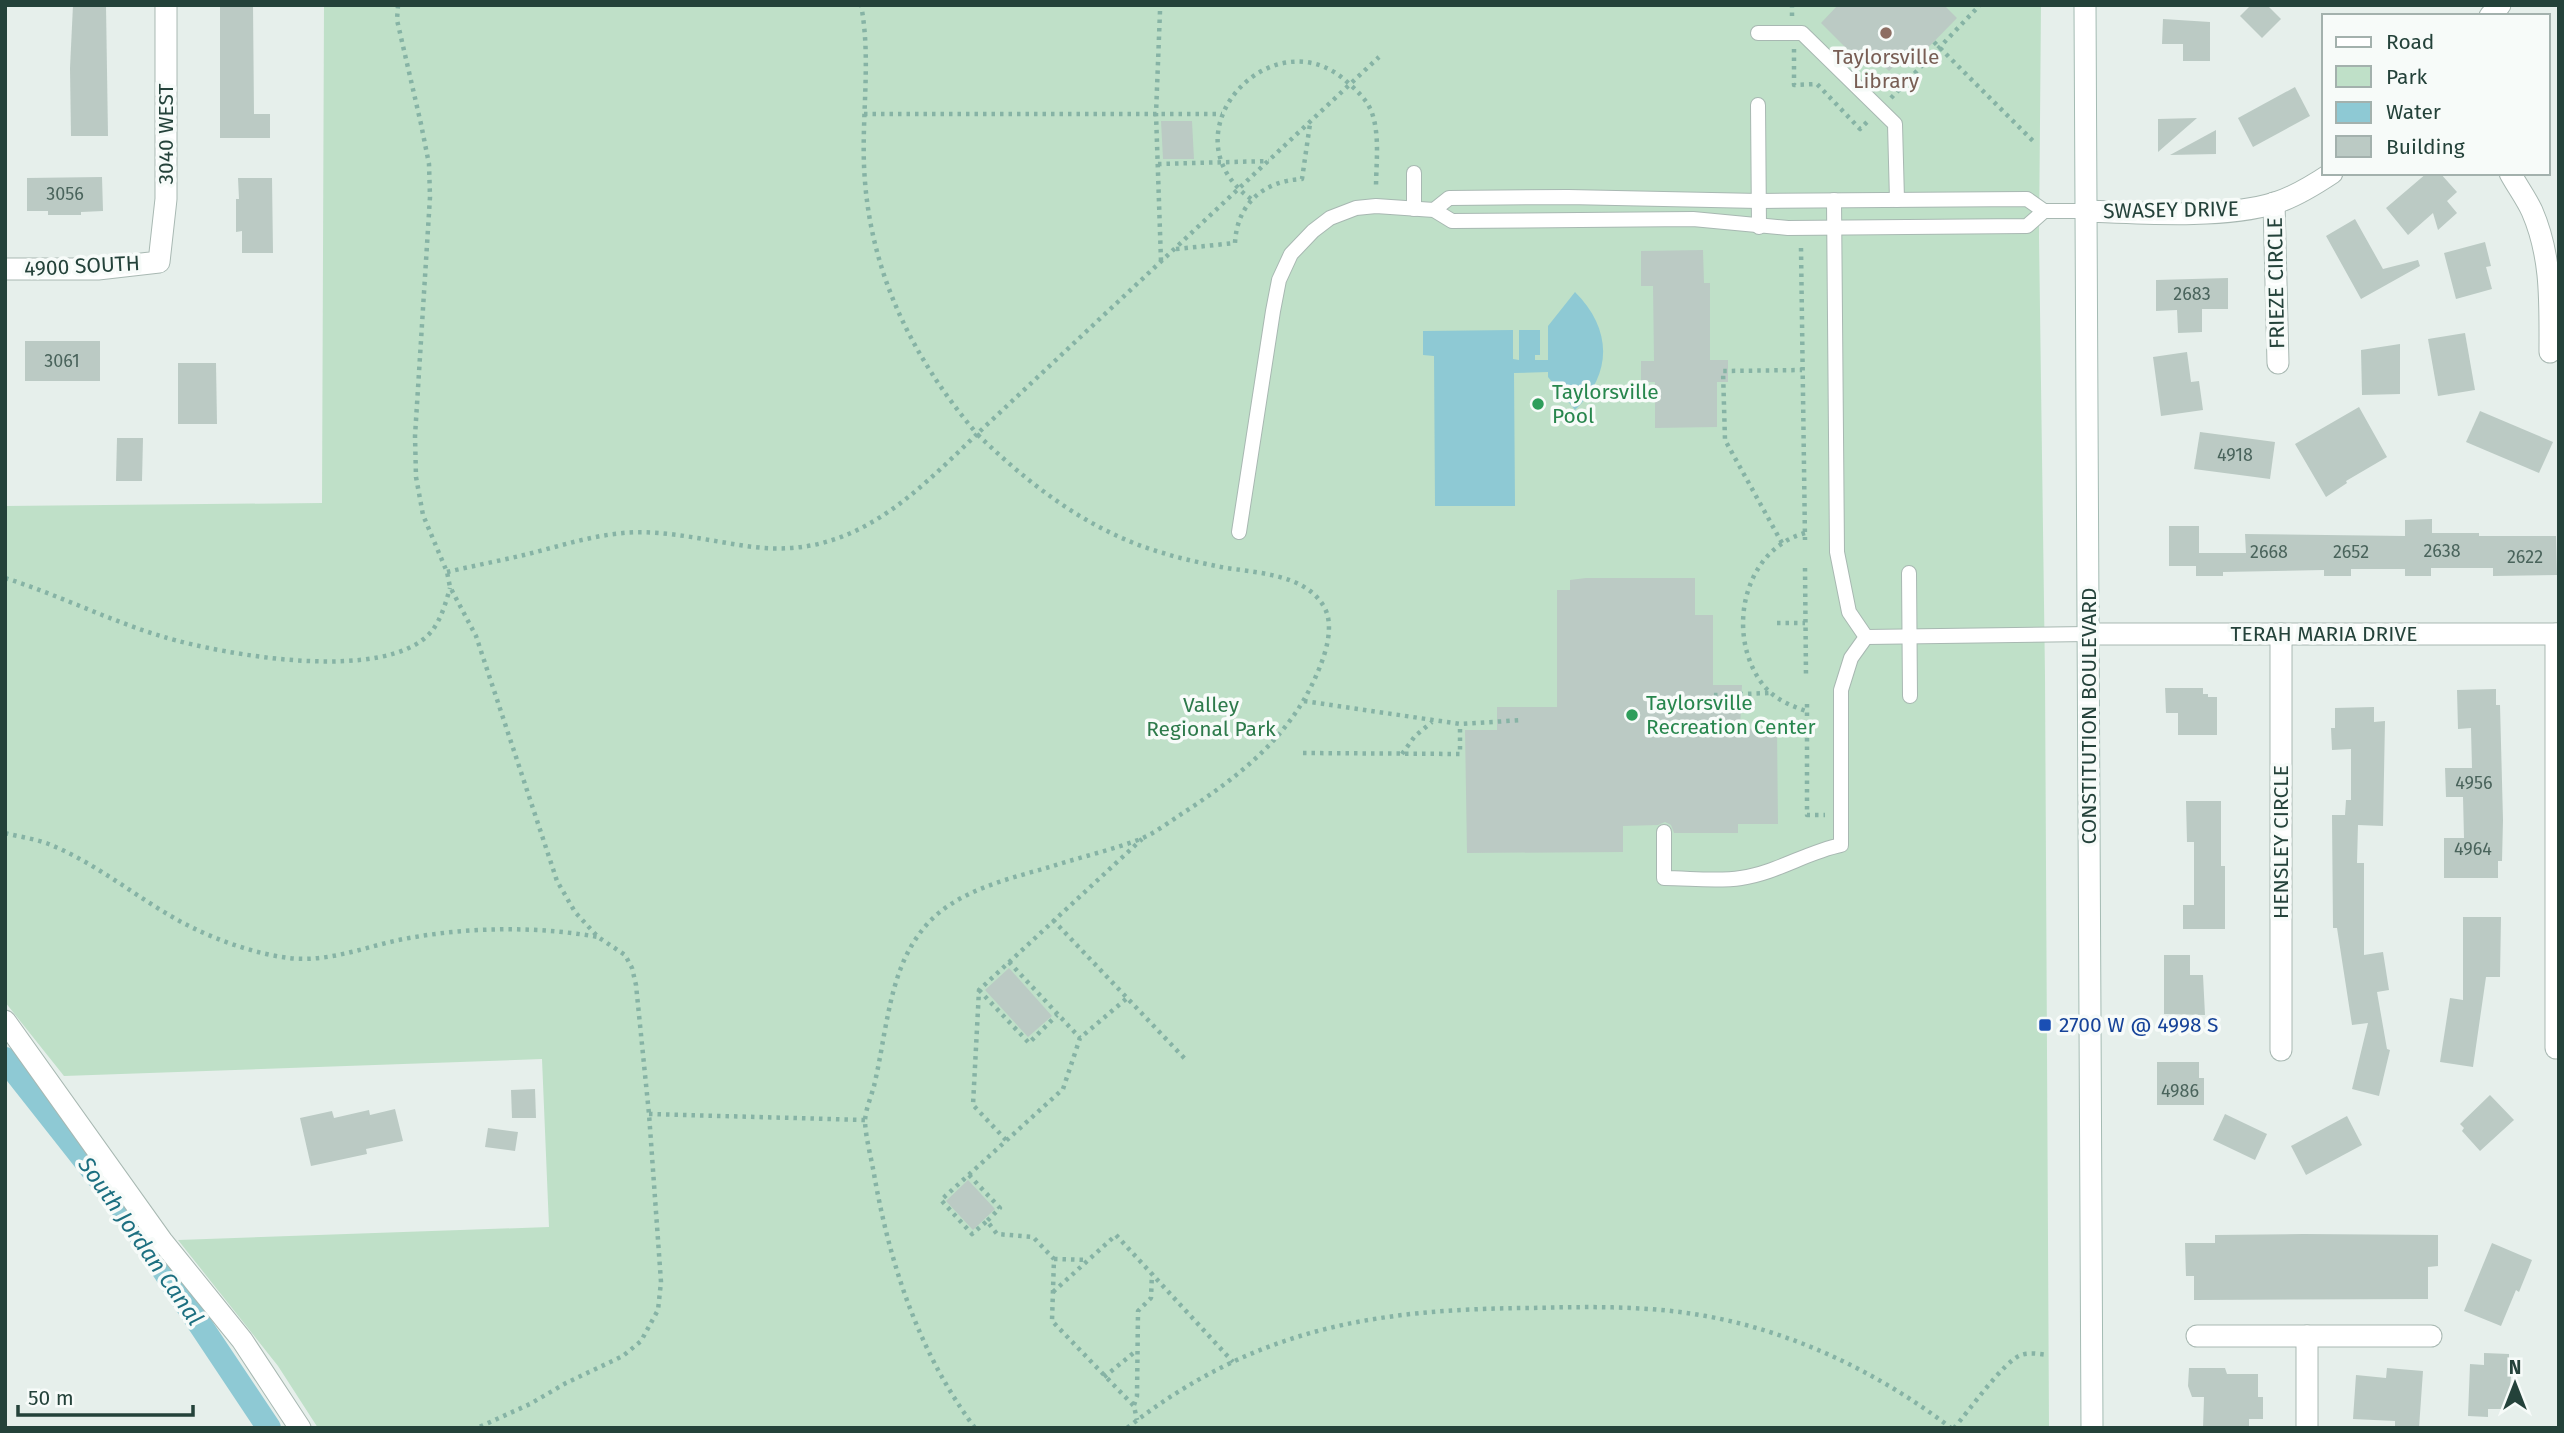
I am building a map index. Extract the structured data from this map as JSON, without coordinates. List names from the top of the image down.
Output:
{
  "streets": {
    "street": [
      "3040 WEST",
      "SWASEY DRIVE",
      "4900 SOUTH",
      "FRIEZE CIRCLE",
      "TERAH MARIA DRIVE",
      "CONSTITUTION BOULEVARD",
      "HENSLEY CIRCLE"
    ]
  },
  "crossings": [
    ["3040 WEST", "4900 SOUTH"],
    ["SWASEY DRIVE", "FRIEZE CIRCLE"],
    ["SWASEY DRIVE", "CONSTITUTION BOULEVARD"],
    ["TERAH MARIA DRIVE", "CONSTITUTION BOULEVARD"],
    ["TERAH MARIA DRIVE", "HENSLEY CIRCLE"]
  ],
  "water": ["South Jordan Canal"],
  "parks": ["Valley Regional Park"],
  "places": {
    "other": ["Taylorsville Library", "Taylorsville Pool", "Taylorsville Recreation Center"],
    "transit": ["2700 W @ 4998 S"]
  },
  "house_numbers": [
    "3056",
    "2683",
    "3061",
    "4918",
    "2638",
    "2668",
    "2652",
    "2622",
    "4956",
    "4964",
    "4986"
  ],
  "legend": [
    "Road",
    "Park",
    "Water",
    "Building"
  ],
  "scale_bar": "50 m",
  "north": "top"
}
